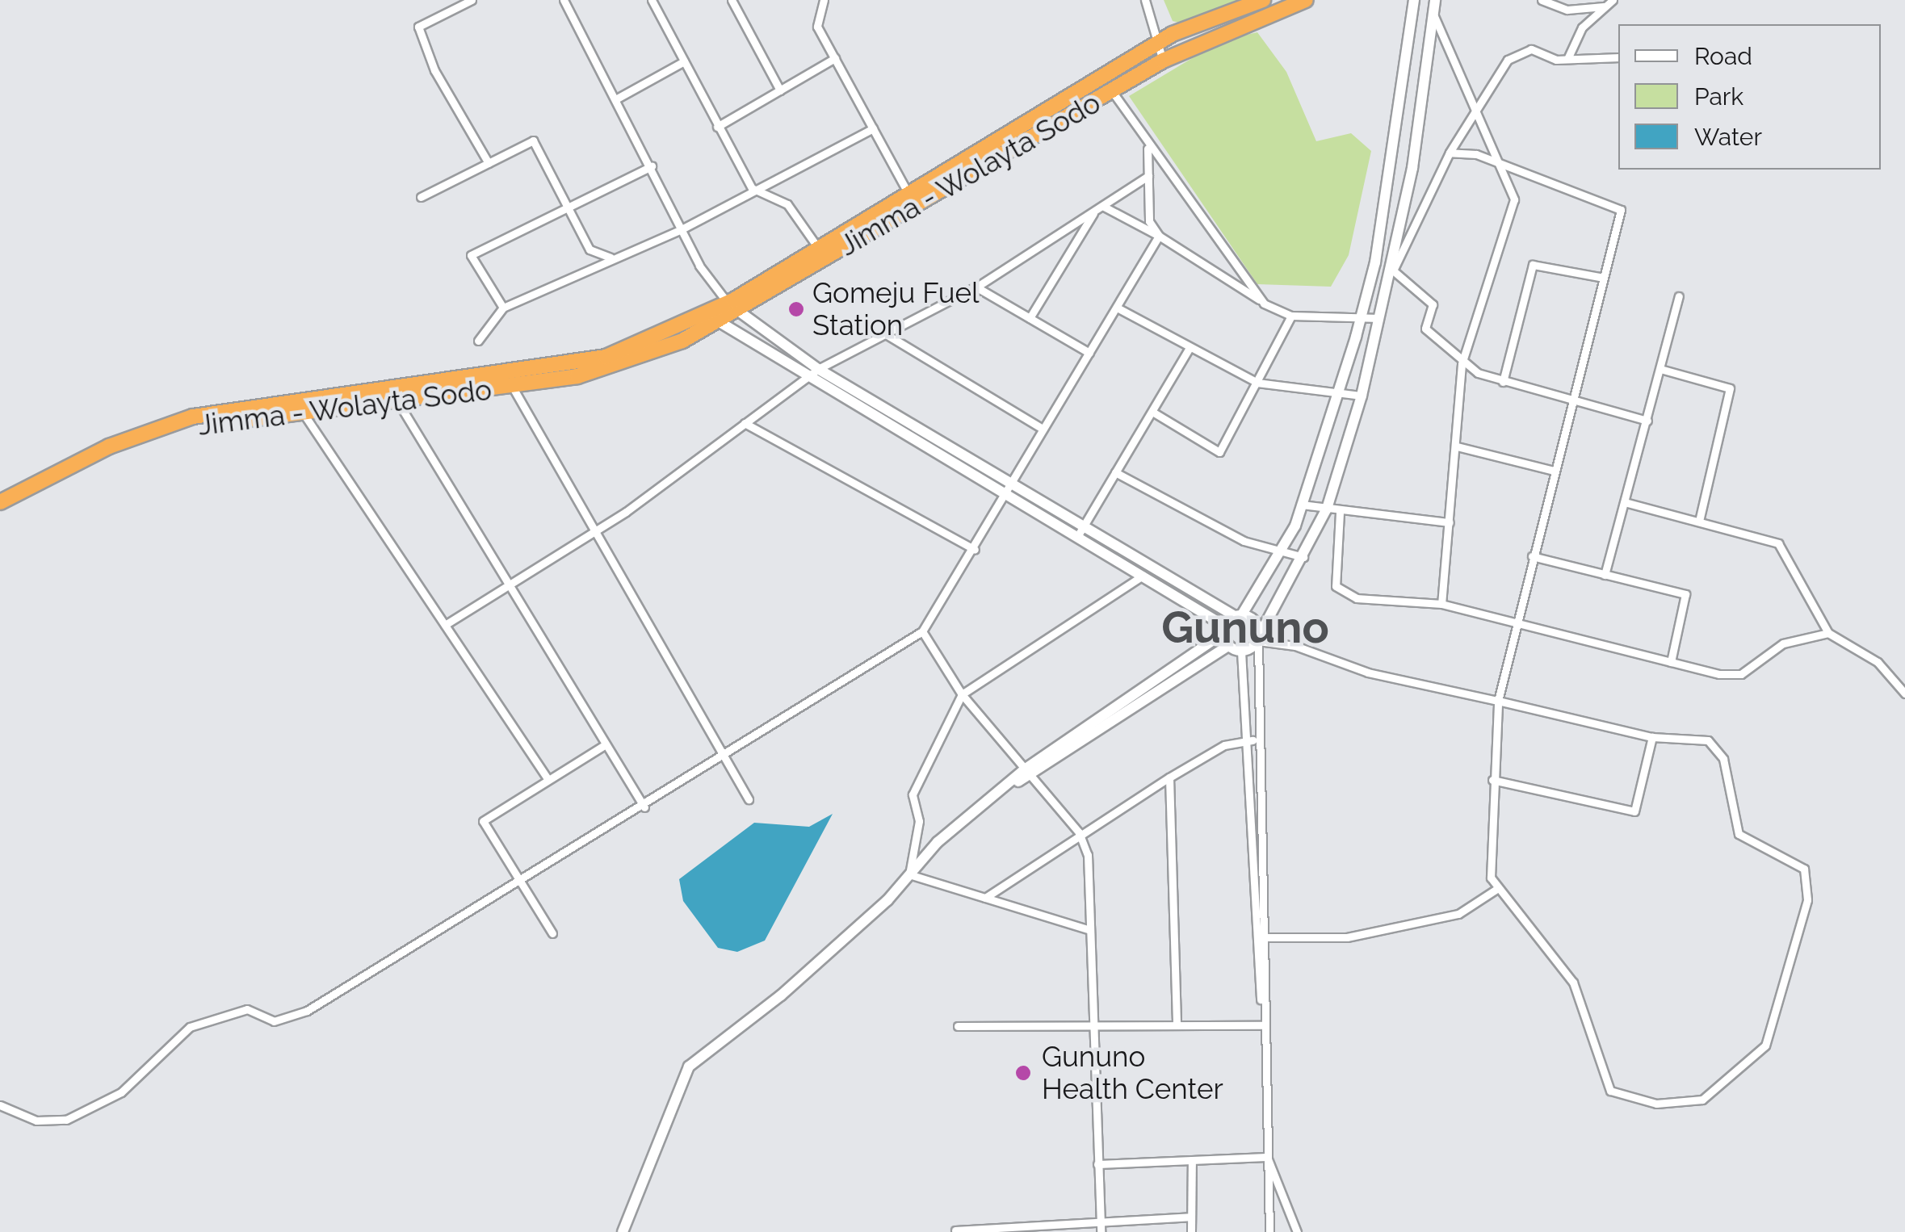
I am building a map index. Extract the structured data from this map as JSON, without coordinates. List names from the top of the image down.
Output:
{
  "streets": {
    "highway": ["Jimma - Wolayta Sodo"]
  },
  "districts": ["Gununo"],
  "places": ["Gomeju Fuel Station", "Gununo Health Center"],
  "legend": ["Road", "Park", "Water"]
}
